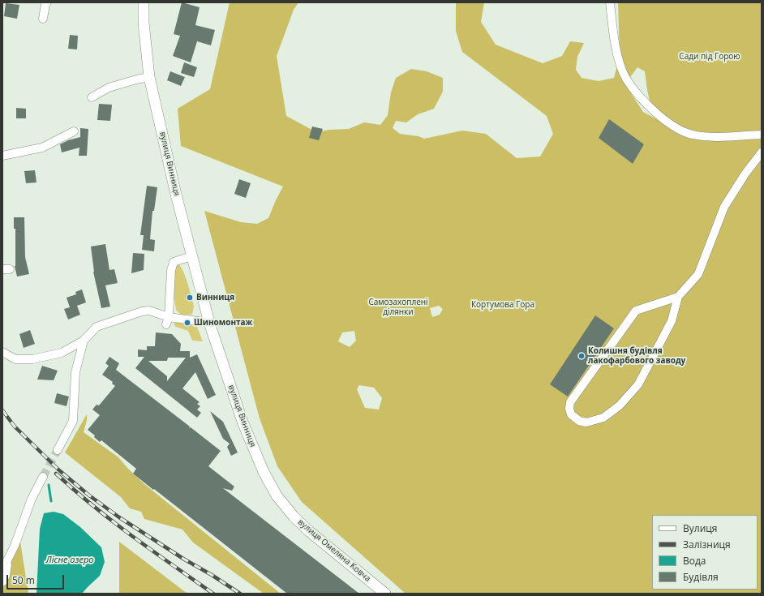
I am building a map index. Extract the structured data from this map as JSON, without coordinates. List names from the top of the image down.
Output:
{
  "streets": {
    "main road": ["вулиця Винниця", "вулиця Омеляна Ковча"]
  },
  "crossings": [
    ["вулиця Винниця", "вулиця Омеляна Ковча"]
  ],
  "water": ["Лісне озеро"],
  "parks": ["Сади під Горою", "Самозахоплені ділянки", "Кортумова Гора"],
  "places": ["Винниця", "Шиномонтаж", "Колишня будівля лакофарбового заводу"],
  "legend": [
    "Вулиця",
    "Залізниця",
    "Вода",
    "Будівля"
  ],
  "scale_bar": "50 m"
}
